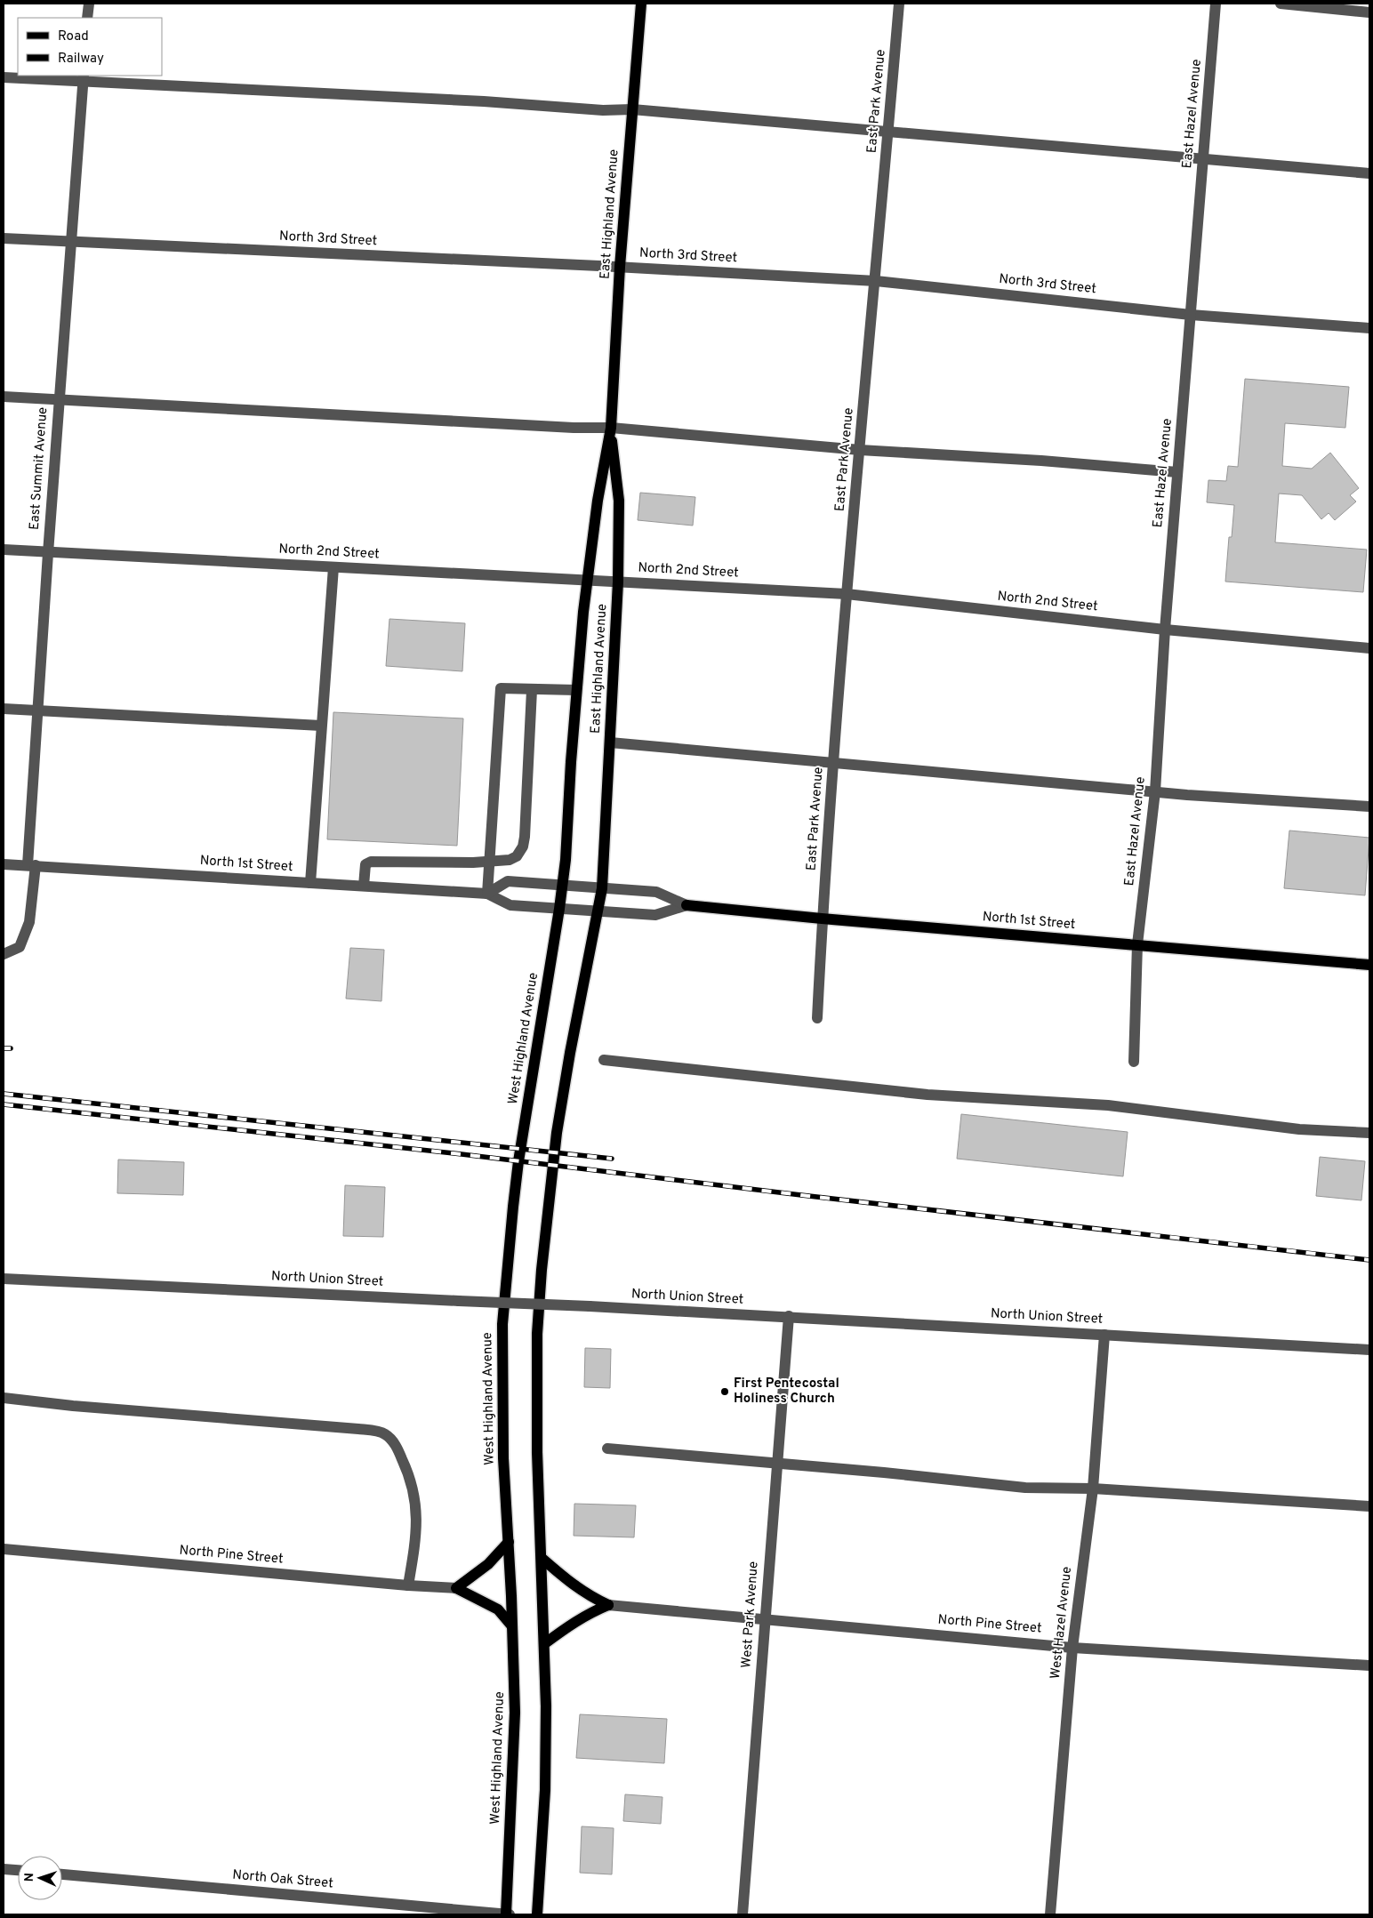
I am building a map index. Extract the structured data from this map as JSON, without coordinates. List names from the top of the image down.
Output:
{
  "streets": {
    "main road": ["East Highland Avenue", "North 1st Street", "West Highland Avenue"],
    "street": [
      "East Park Avenue",
      "East Hazel Avenue",
      "North 3rd Street",
      "East Summit Avenue",
      "North 2nd Street",
      "North Union Street",
      "North Pine Street",
      "West Park Avenue",
      "West Hazel Avenue",
      "North Oak Street"
    ]
  },
  "crossings": [
    ["East Park Avenue", "North 3rd Street"],
    ["East Park Avenue", "North 2nd Street"],
    ["East Park Avenue", "North 1st Street"],
    ["East Hazel Avenue", "North 3rd Street"],
    ["East Hazel Avenue", "North 2nd Street"],
    ["East Hazel Avenue", "North 1st Street"],
    ["East Highland Avenue", "North 3rd Street"],
    ["East Highland Avenue", "North 2nd Street"],
    ["East Highland Avenue", "North 1st Street"],
    ["East Highland Avenue", "West Highland Avenue"],
    ["North 3rd Street", "East Summit Avenue"],
    ["East Summit Avenue", "North 2nd Street"],
    ["East Summit Avenue", "North 1st Street"],
    ["North 1st Street", "West Highland Avenue"],
    ["West Highland Avenue", "North Oak Street"],
    ["North Union Street", "West Park Avenue"],
    ["North Union Street", "West Hazel Avenue"],
    ["North Pine Street", "West Park Avenue"],
    ["North Pine Street", "West Hazel Avenue"]
  ],
  "places": ["First Pentecostal Holiness Church"],
  "legend": ["Road", "Railway"],
  "north": "left"
}
